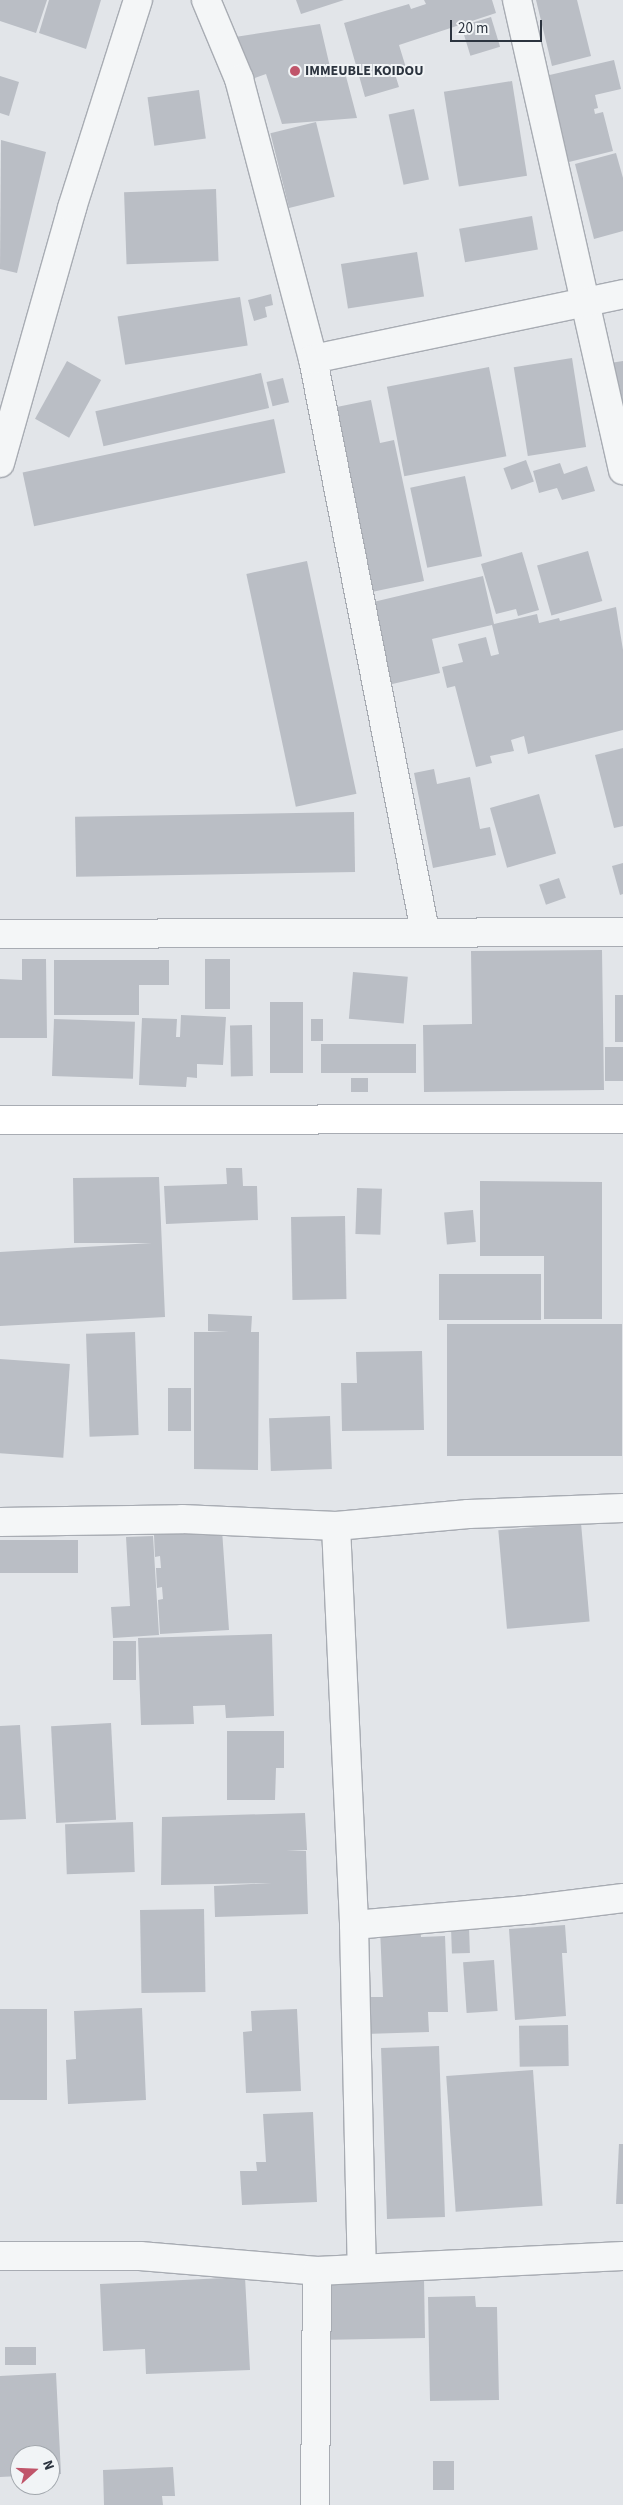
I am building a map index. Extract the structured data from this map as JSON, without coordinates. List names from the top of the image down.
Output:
{
  "places": ["IMMEUBLE KOIDOU"],
  "scale_bar": "20 m",
  "north": "right"
}
